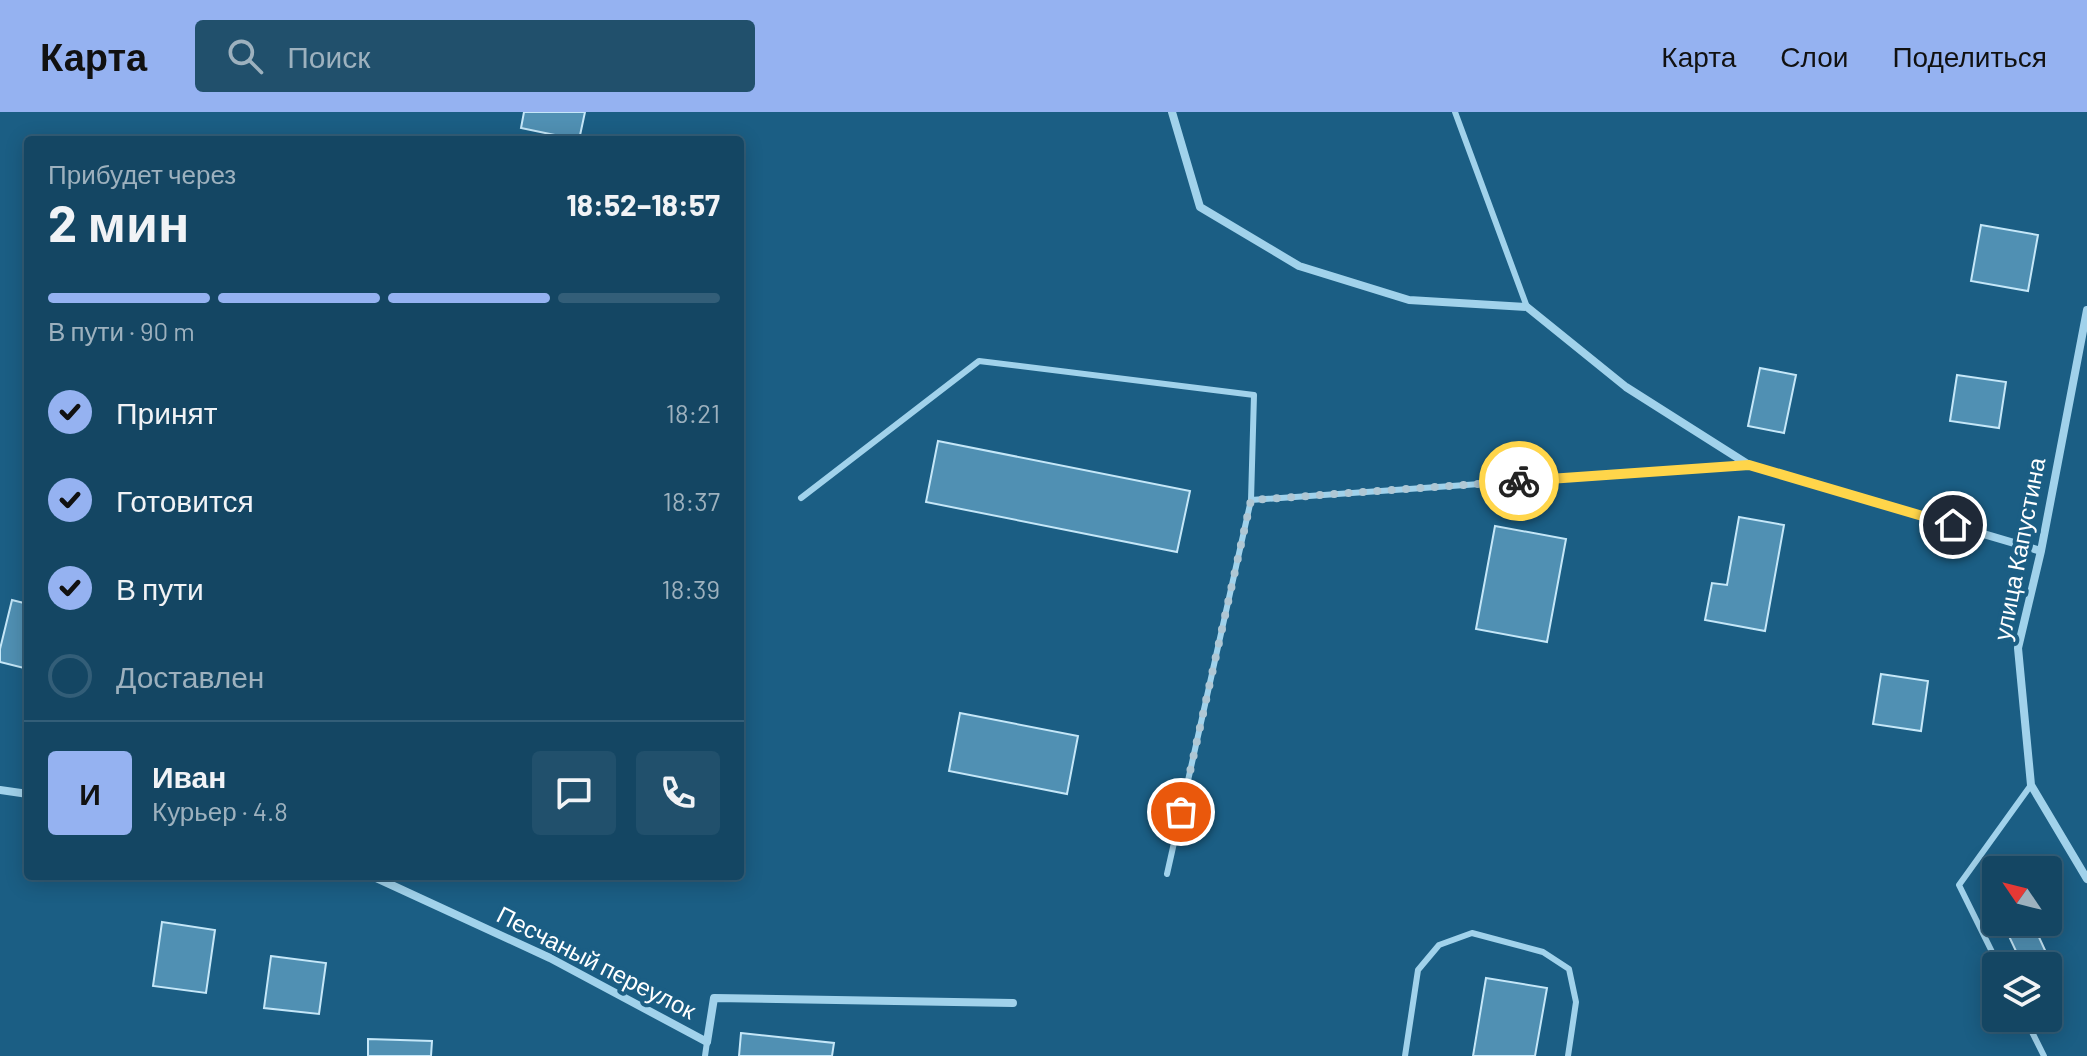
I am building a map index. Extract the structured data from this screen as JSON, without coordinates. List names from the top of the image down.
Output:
{
  "streets": {
    "street": ["улица Капустина", "Песчаный переулок"]
  },
  "north": "top left",
  "page": {
    "header": "Карта",
    "search": "Поиск",
    "nav": ["Карта", "Слои", "Поделиться"],
    "heading": ["2 мин", "Прибудет через", "18:52–18:57"],
    "panel": ["Иван", "Курьер · 4.8"],
    "bar": "В пути · 90 m",
    "list": [
      ["Принят", "18:21"],
      ["Готовится", "18:37"],
      ["В пути", "18:39"],
      "Доставлен"
    ],
    "round": "И"
  }
}
